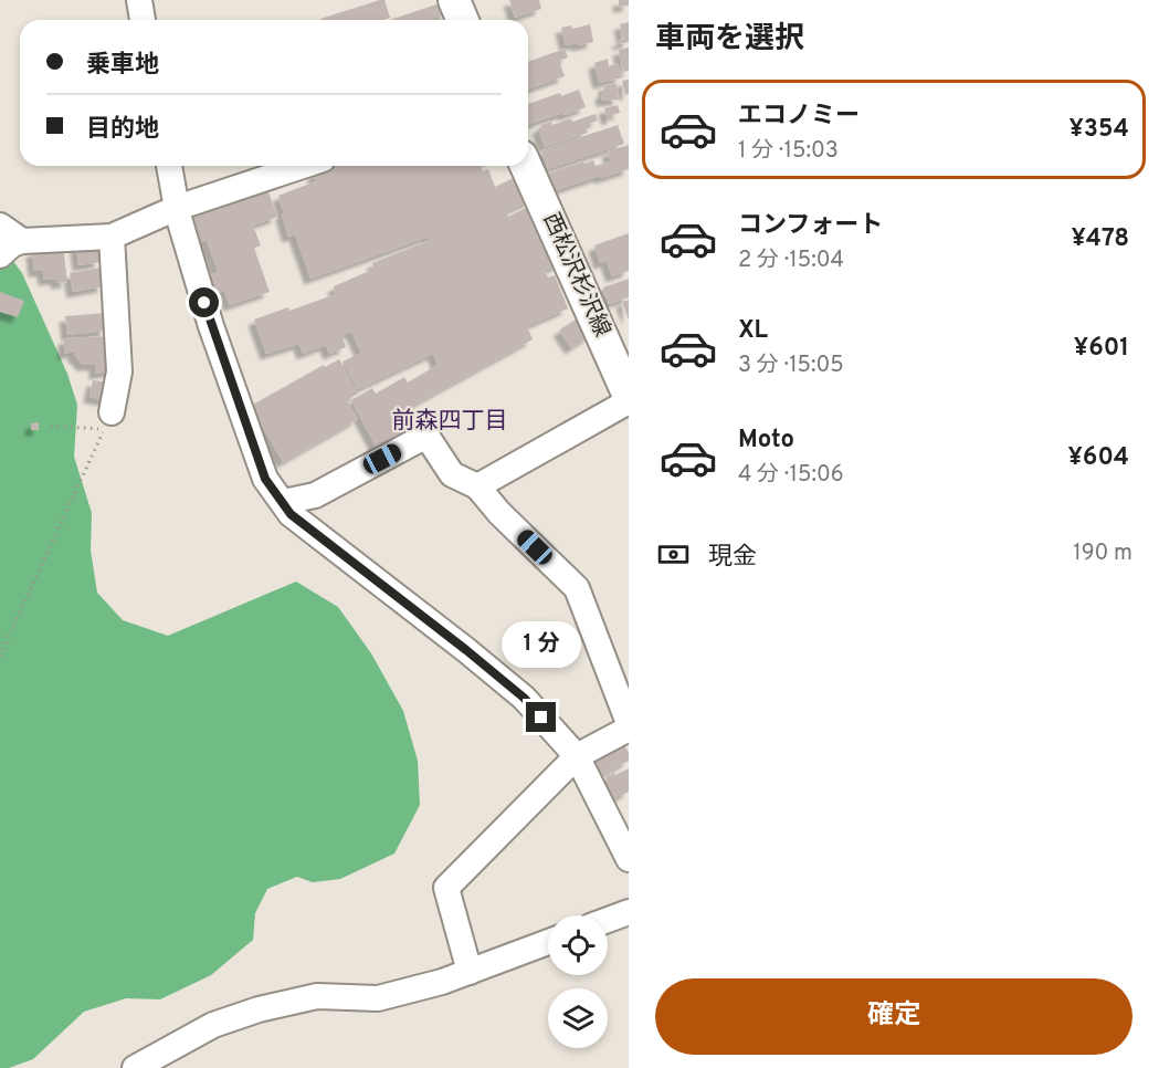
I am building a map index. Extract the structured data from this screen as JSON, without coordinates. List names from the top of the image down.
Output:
{
  "streets": {
    "main road": ["西松沢杉沢線"]
  },
  "districts": ["前森四丁目"],
  "page": {
    "heading": "車両を選択",
    "banner": ["乗車地", "目的地"],
    "list": [
      {
        "name": "エコノミー",
        "note": "1 分 · 15:03",
        "value": "¥354"
      },
      {
        "name": "コンフォート",
        "note": "2 分 · 15:04",
        "value": "¥478"
      },
      {
        "name": "XL",
        "note": "3 分 · 15:05",
        "value": "¥601"
      },
      {
        "name": "Moto",
        "note": "4 分 · 15:06",
        "value": "¥604"
      }
    ],
    "pay": ["現金", "190 m"],
    "bubble": "1 分",
    "buttons": "確定"
  }
}
